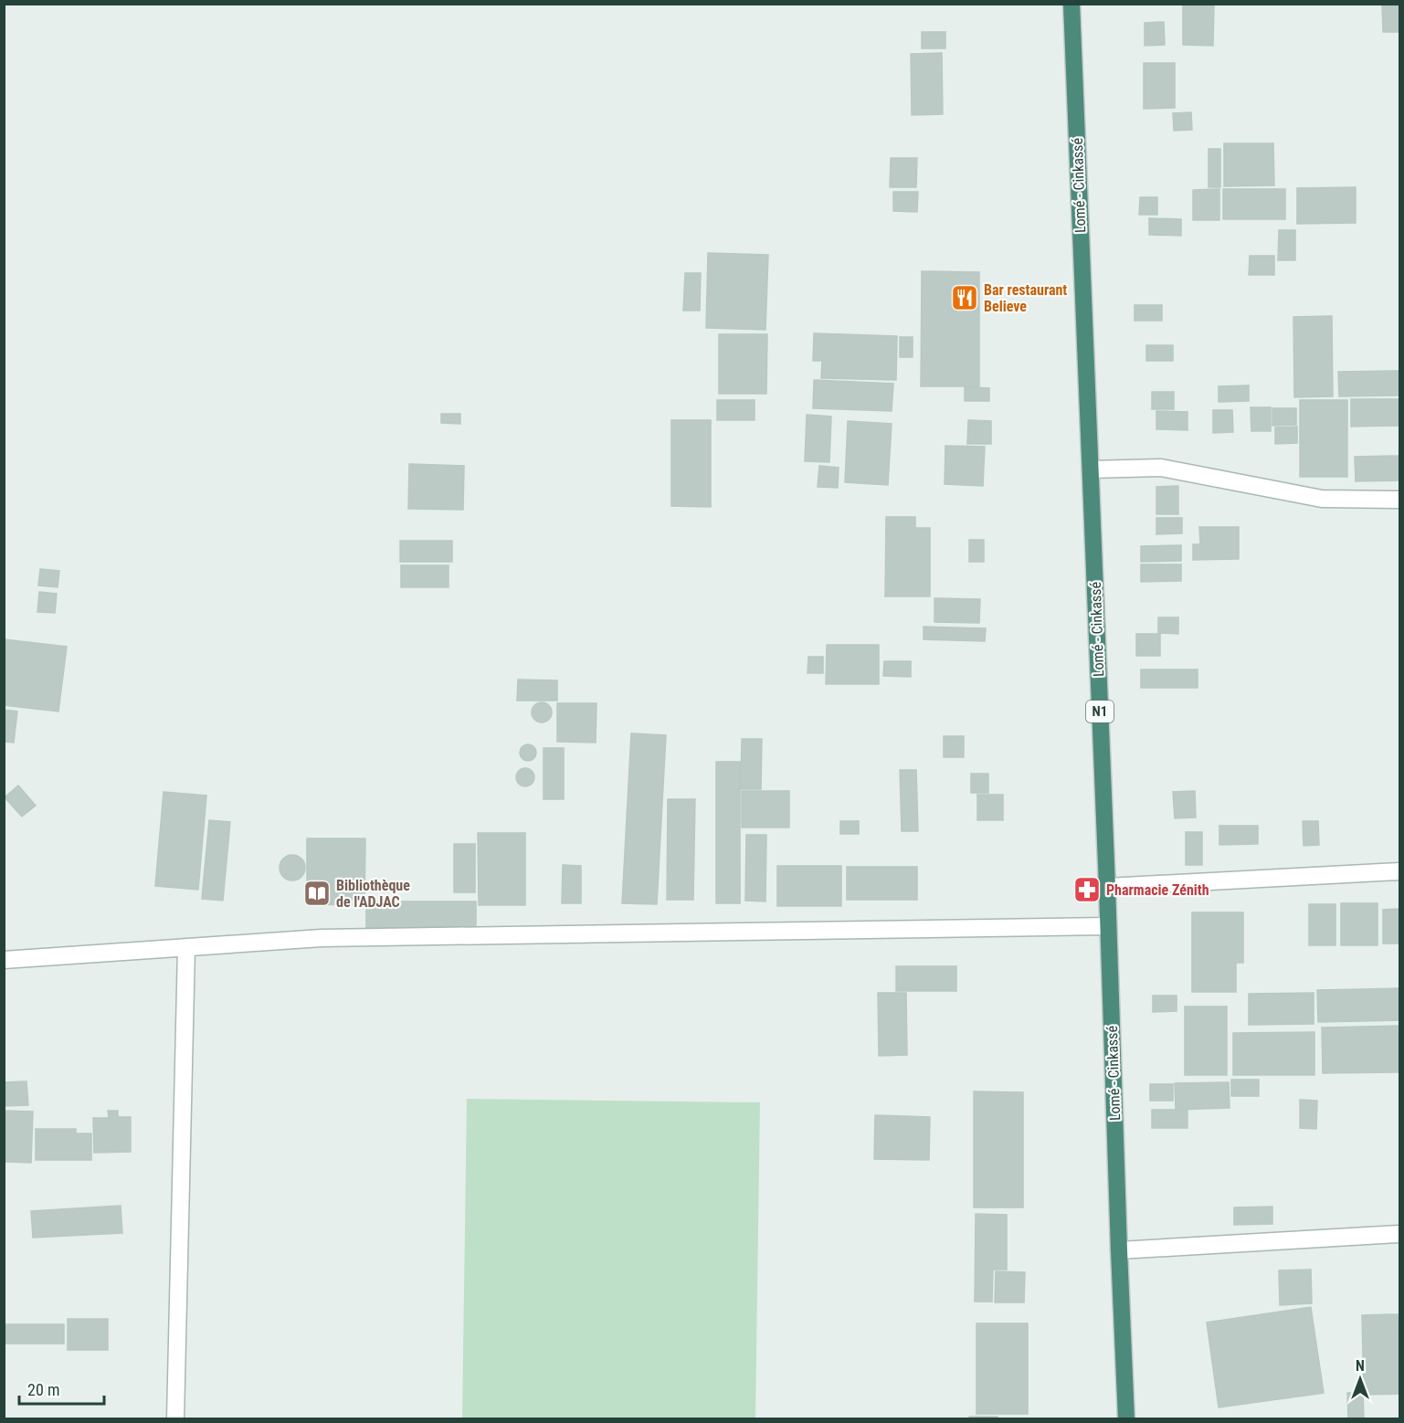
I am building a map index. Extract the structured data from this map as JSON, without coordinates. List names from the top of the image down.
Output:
{
  "streets": {
    "highway": ["Lomé - Cinkassé", "N1"]
  },
  "places": {
    "restaurant": ["Bar restaurant Believe"],
    "pharmacy": ["Pharmacie Zénith"],
    "library": ["Bibliothèque de l'ADJAC"]
  },
  "scale_bar": "20 m",
  "north": "top"
}
